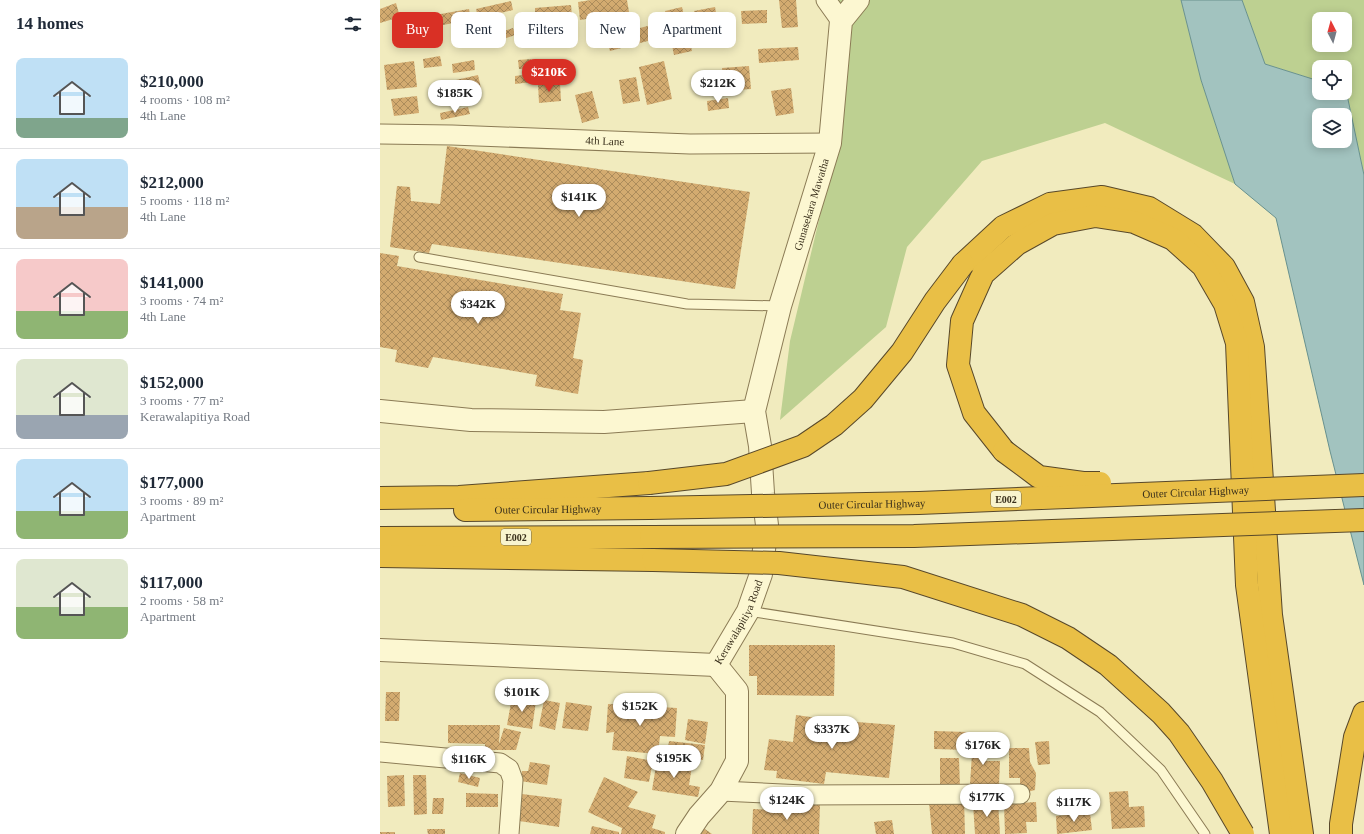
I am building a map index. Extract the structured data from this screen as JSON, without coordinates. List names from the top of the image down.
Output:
{
  "streets": {
    "highway": ["Outer Circular Highway", "E002"],
    "street": ["4th Lane", "Gunasekara Mawatha", "Kerawalapitiya Road"]
  },
  "crossings": [
    ["4th Lane", "Gunasekara Mawatha"],
    ["Gunasekara Mawatha", "Kerawalapitiya Road"]
  ],
  "north": "top",
  "page": {
    "heading": "14 homes",
    "chip": [
      "Buy",
      "Rent",
      "Filters",
      "New",
      "Apartment"
    ],
    "list": [
      {
        "name": "$210,000",
        "note": "4 rooms · 108 m² · 4th Lane"
      },
      {
        "name": "$212,000",
        "note": "5 rooms · 118 m² · 4th Lane"
      },
      {
        "name": "$141,000",
        "note": "3 rooms · 74 m² · 4th Lane"
      },
      {
        "name": "$152,000",
        "note": "3 rooms · 77 m² · Kerawalapitiya Road"
      },
      {
        "name": "$177,000",
        "note": "3 rooms · 89 m² · Apartment"
      },
      {
        "name": "$117,000",
        "note": "2 rooms · 58 m² · Apartment"
      }
    ],
    "price": [
      "$210K",
      "$212K",
      "$185K",
      "$141K",
      "$342K",
      "$101K",
      "$152K",
      "$337K",
      "$176K",
      "$195K",
      "$116K",
      "$177K",
      "$124K",
      "$117K"
    ]
  }
}
